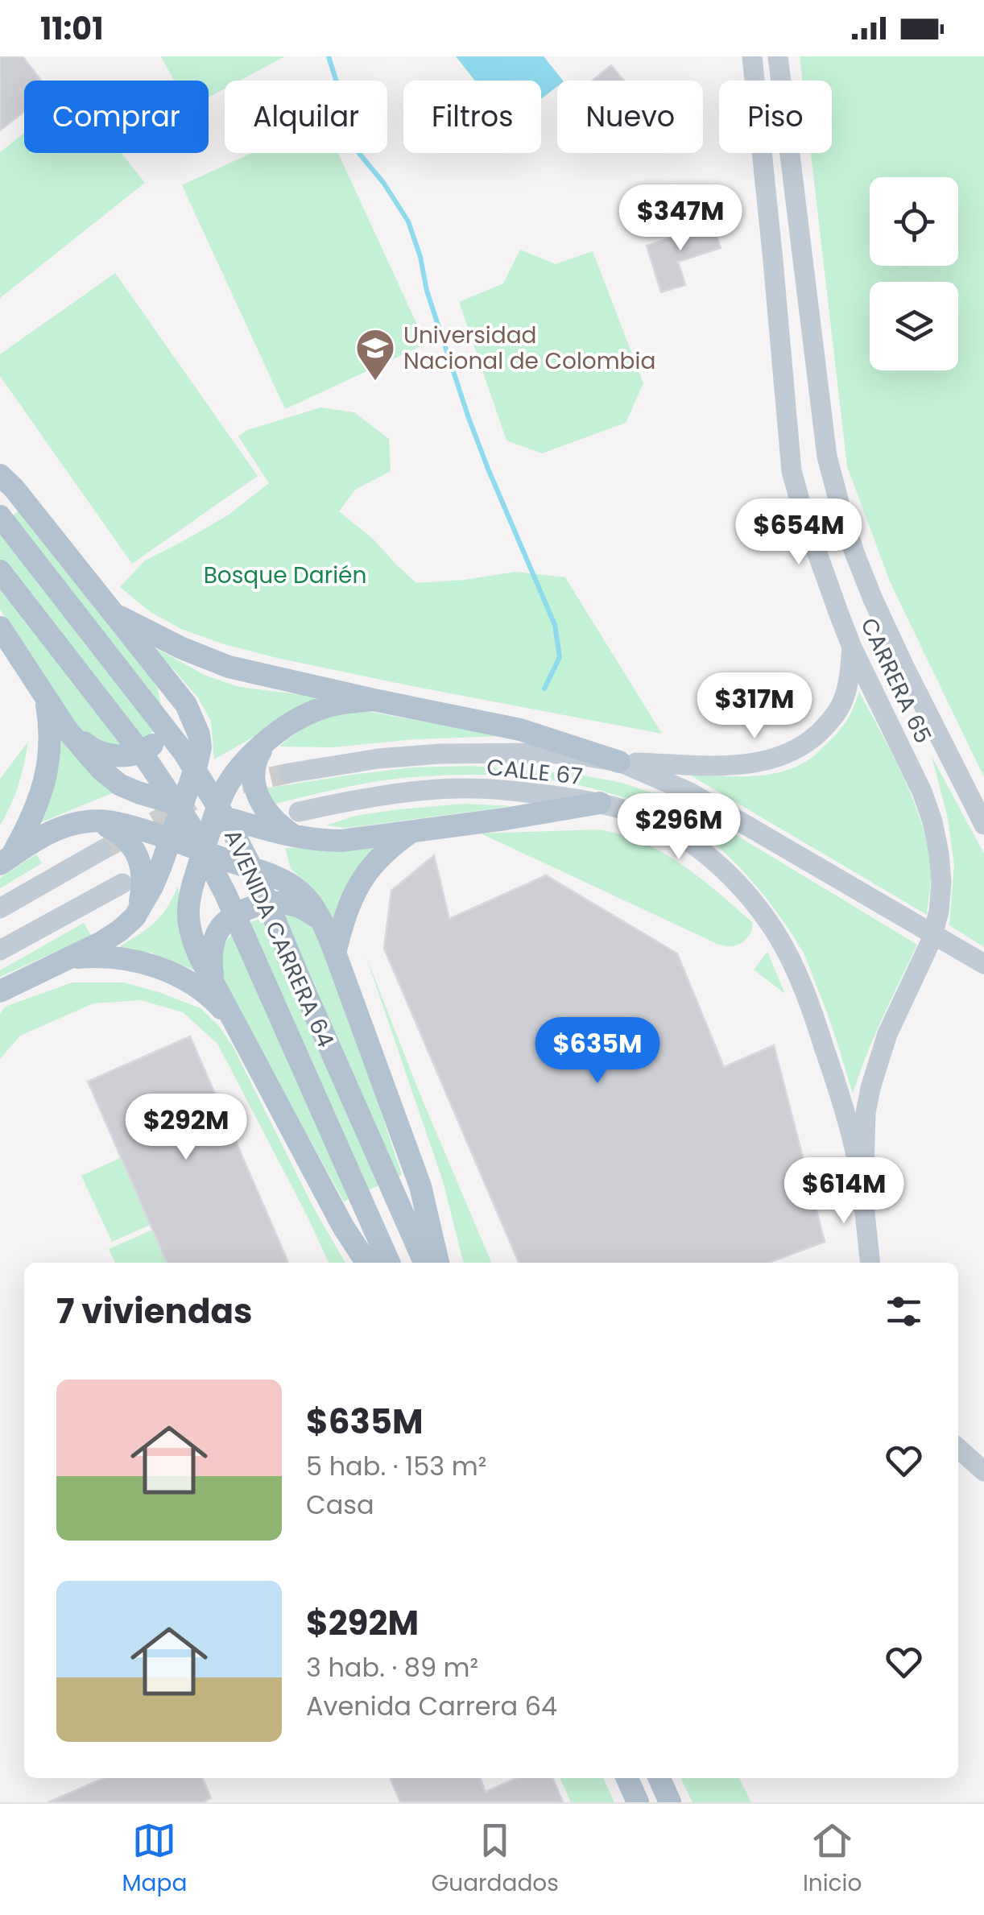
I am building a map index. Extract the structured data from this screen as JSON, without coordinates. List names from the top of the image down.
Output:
{
  "streets": {
    "main road": ["CARRERA 65", "CALLE 67", "AVENIDA CARRERA 64"]
  },
  "crossings": [
    ["CARRERA 65", "CALLE 67"]
  ],
  "parks": ["Bosque Darién"],
  "places": {
    "school or university": ["Universidad Nacional de Colombia"]
  },
  "page": {
    "status": "11:01",
    "chip": [
      "Comprar",
      "Alquilar",
      "Filtros",
      "Nuevo",
      "Piso"
    ],
    "price": [
      "$347M",
      "$654M",
      "$317M",
      "$296M",
      "$635M",
      "$292M",
      "$614M"
    ],
    "heading": "7 viviendas",
    "list": [
      {
        "name": "$635M",
        "note": "5 hab. · 153 m² · Casa"
      },
      {
        "name": "$292M",
        "note": "3 hab. · 89 m² · Avenida Carrera 64"
      }
    ],
    "tabs": ["Mapa", "Guardados", "Inicio"]
  }
}
